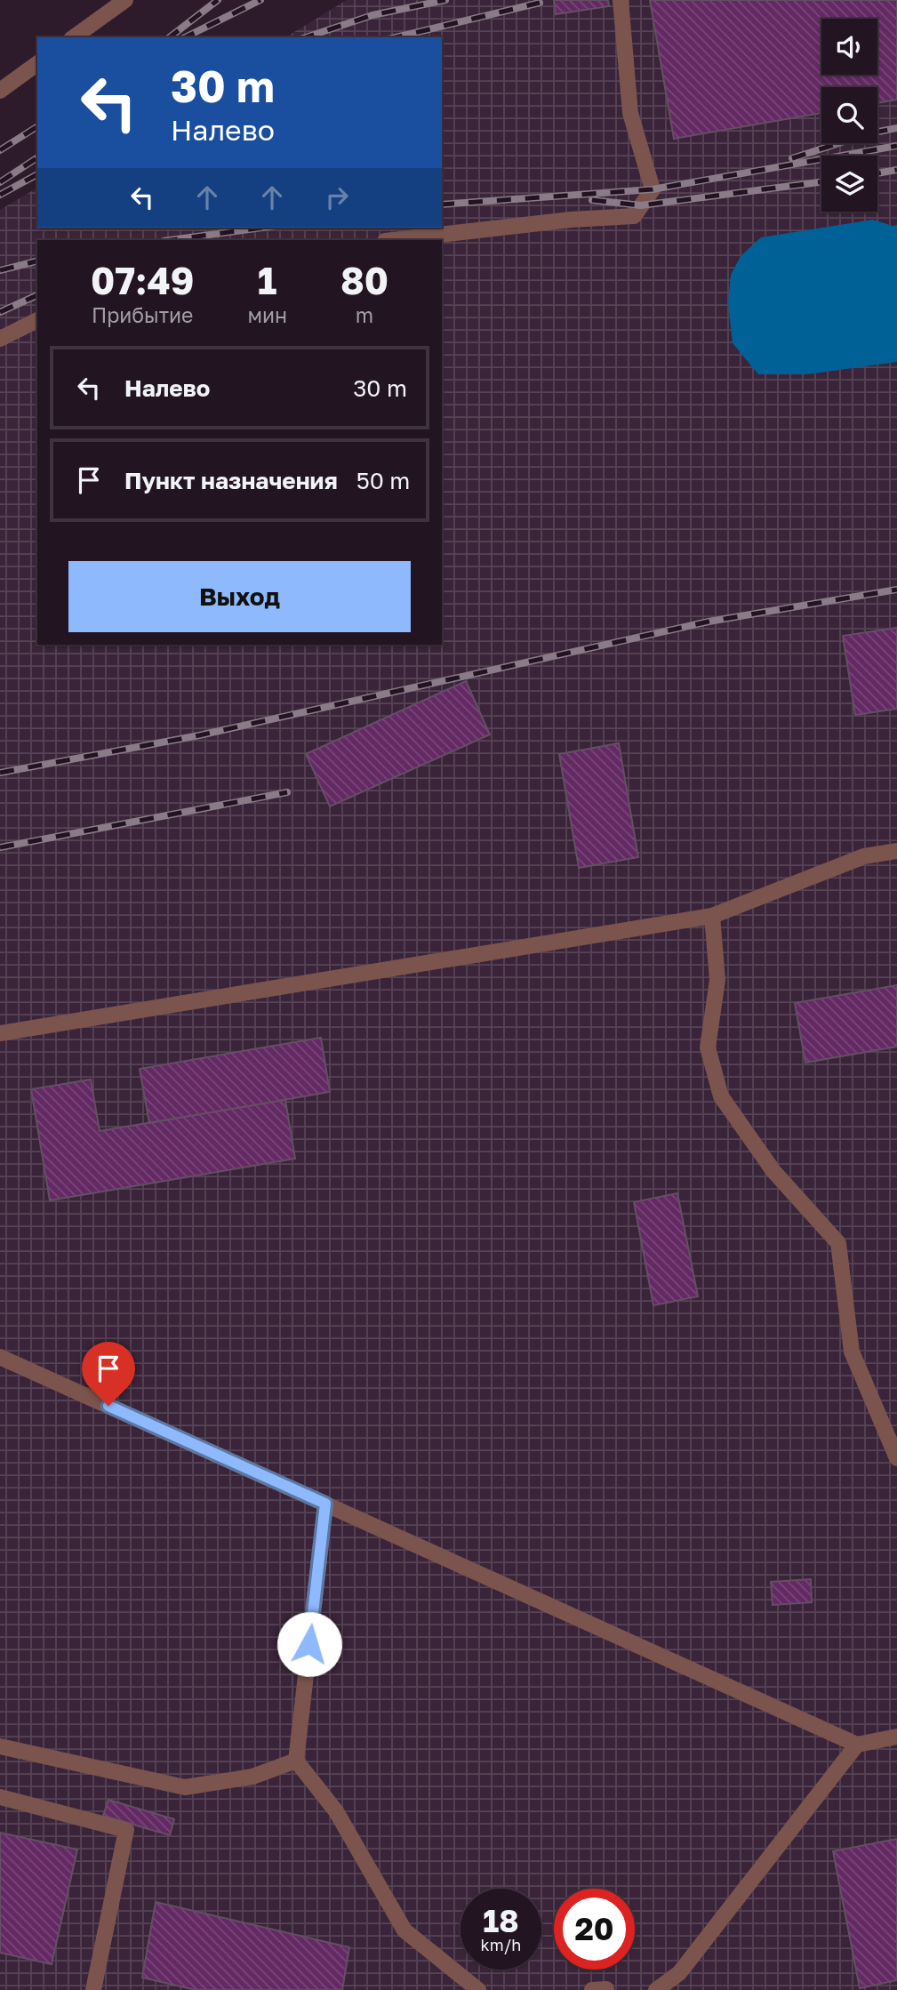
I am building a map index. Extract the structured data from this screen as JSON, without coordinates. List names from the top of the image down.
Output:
{
  "page": {
    "turn": ["30 m", "Налево"],
    "eta": [
      "07:49",
      "Прибытие",
      "1",
      "мин",
      "80",
      "m"
    ],
    "list": [
      {
        "name": "Налево",
        "value": "30 m"
      },
      {
        "name": "Пункт назначения",
        "value": "50 m"
      }
    ],
    "buttons": "Выход",
    "speed": "18 km/h",
    "limit": "20"
  }
}
